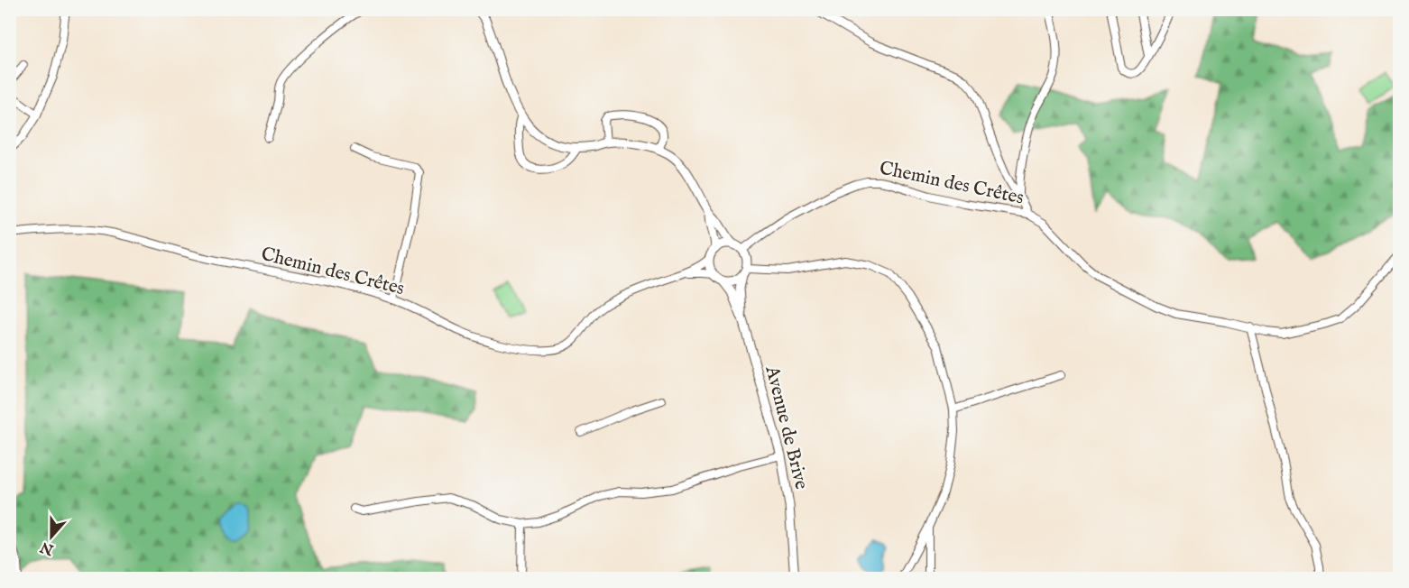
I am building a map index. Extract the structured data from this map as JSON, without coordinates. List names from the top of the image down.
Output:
{
  "streets": {
    "street": ["Chemin des Crêtes", "Avenue de Brive"]
  },
  "north": "bottom"
}
